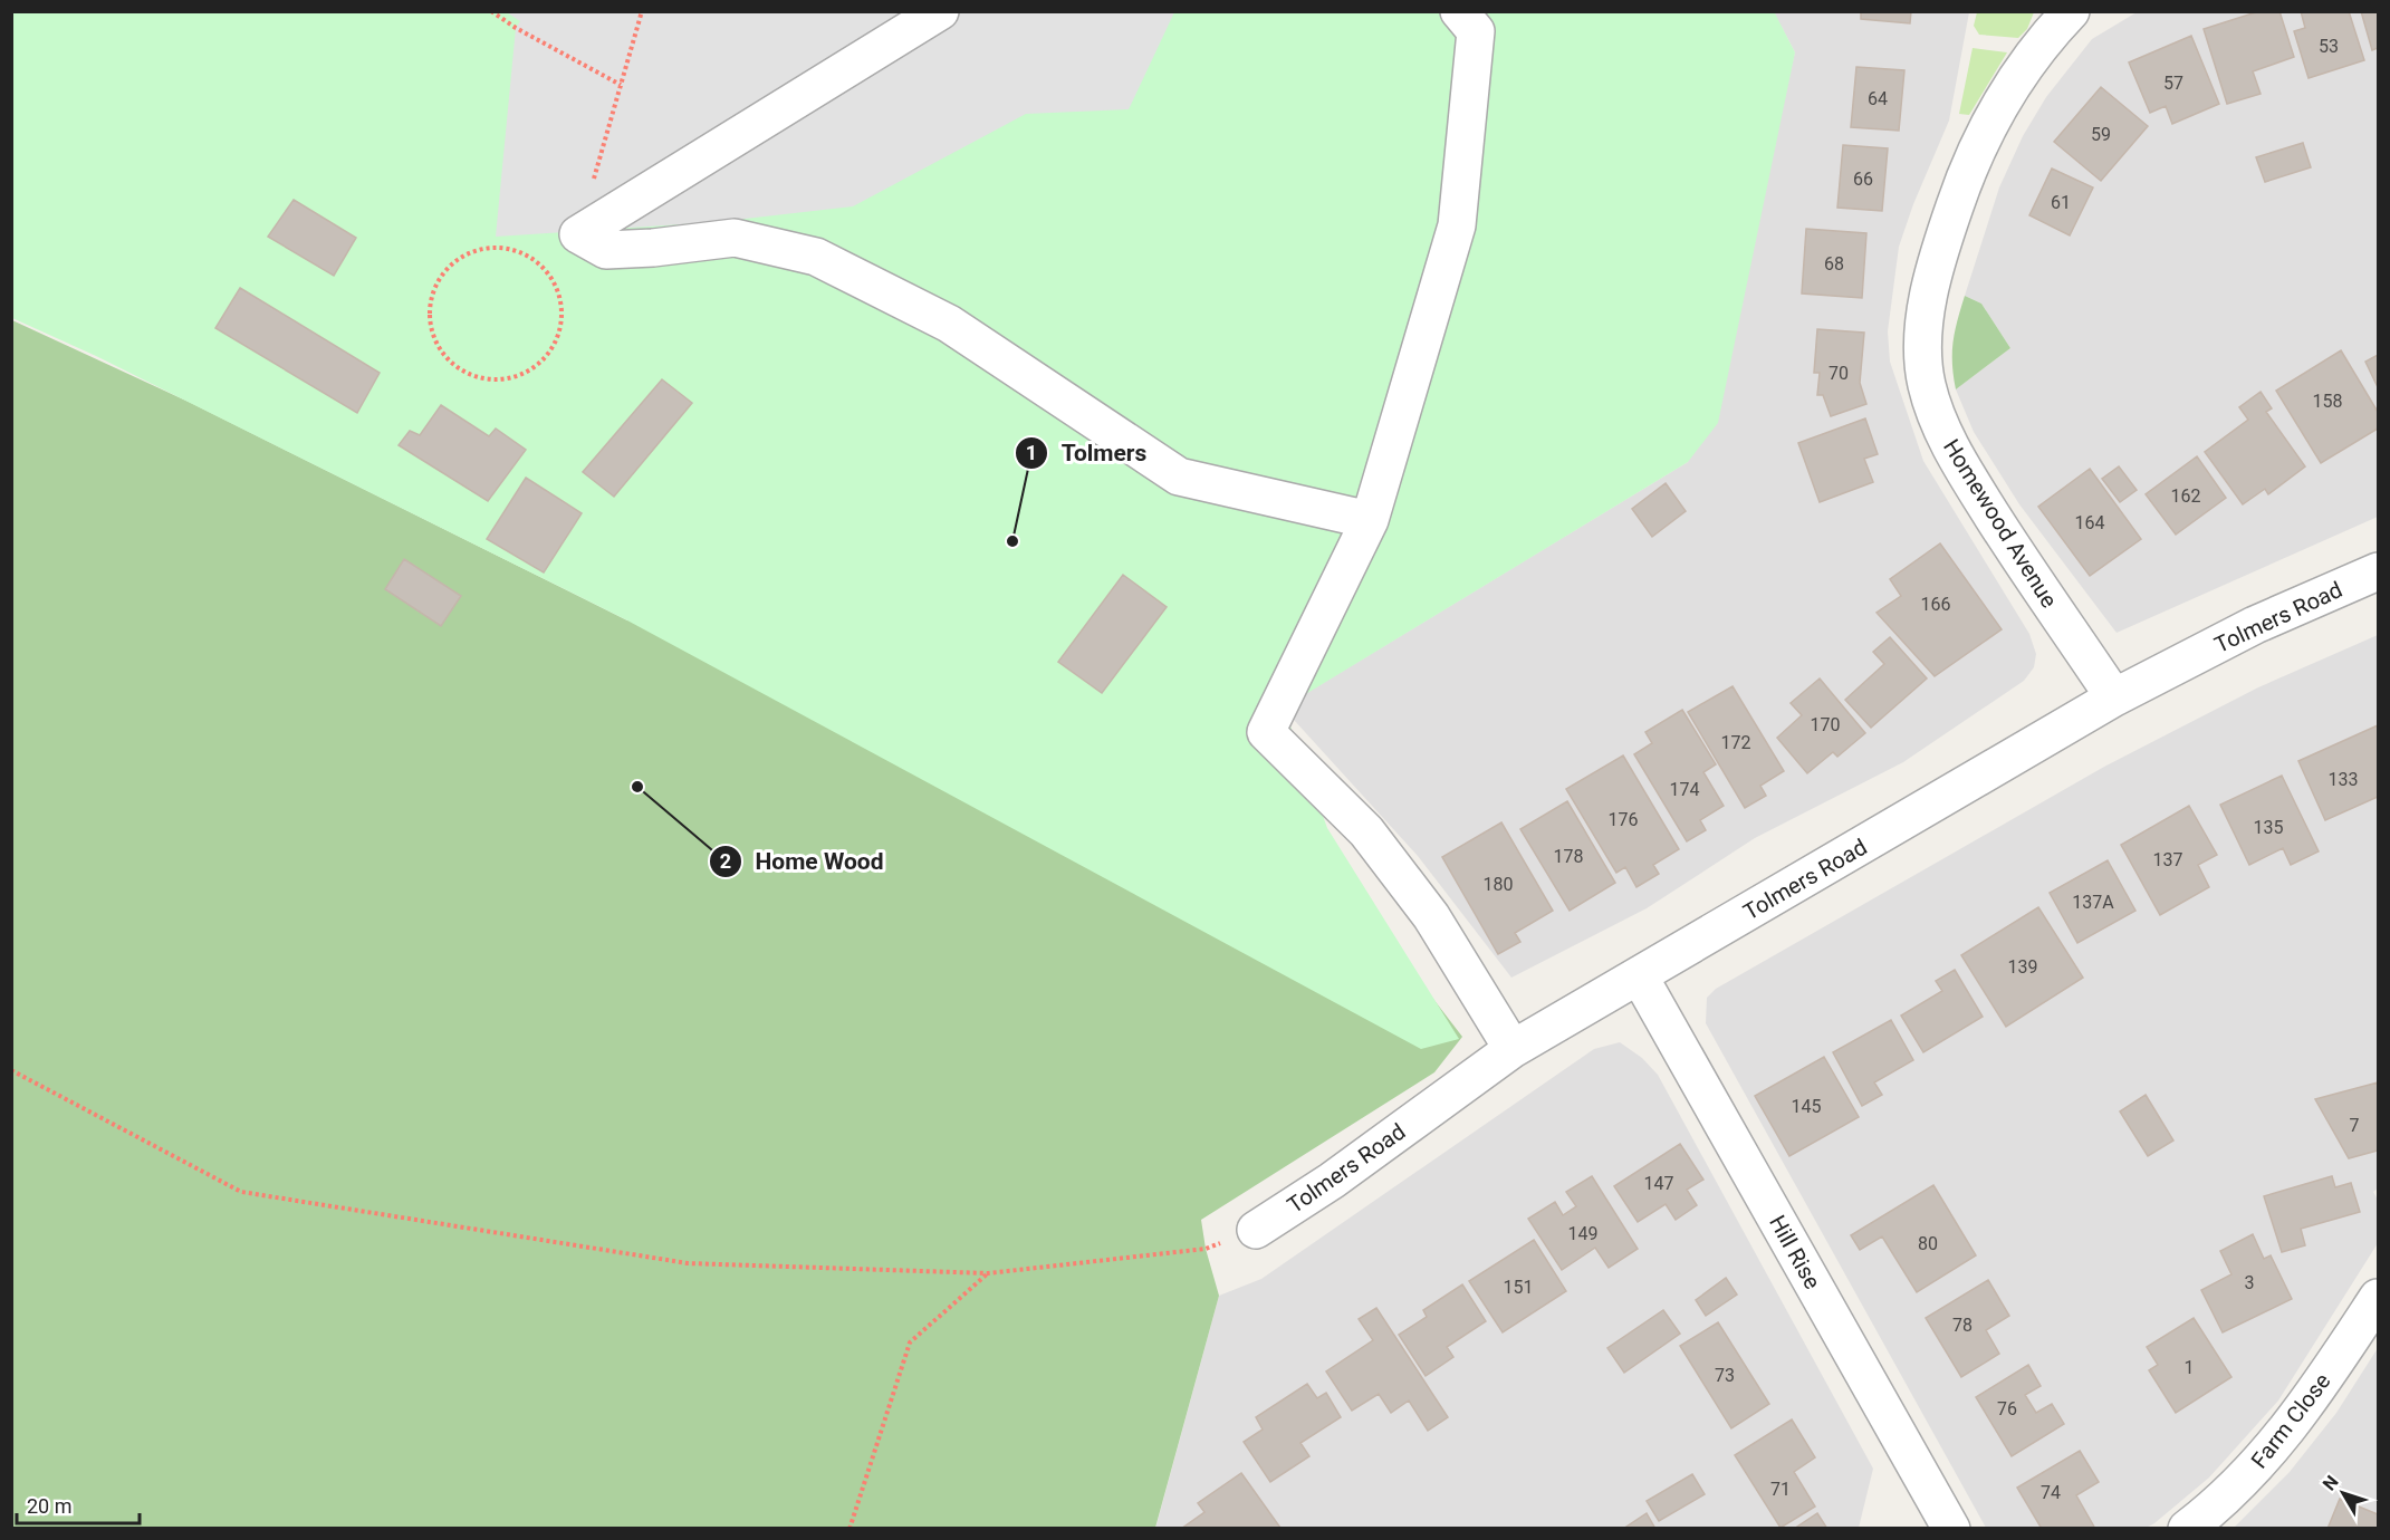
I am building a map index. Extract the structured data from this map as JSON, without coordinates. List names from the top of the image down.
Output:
{
  "streets": {
    "street": [
      "Homewood Avenue",
      "Tolmers Road",
      "Hill Rise",
      "Farm Close"
    ]
  },
  "crossings": [
    ["Homewood Avenue", "Tolmers Road"],
    ["Tolmers Road", "Hill Rise"]
  ],
  "places": ["Tolmers", "Home Wood"],
  "house_numbers": [
    "53",
    "57",
    "64",
    "59",
    "66",
    "61",
    "68",
    "70",
    "158",
    "162",
    "164",
    "166",
    "170",
    "172",
    "133",
    "174",
    "176",
    "135",
    "178",
    "137",
    "180",
    "137A",
    "139",
    "145",
    "7",
    "147",
    "149",
    "80",
    "3",
    "151",
    "78",
    "1",
    "73",
    "76",
    "71",
    "74"
  ],
  "scale_bar": "20 m",
  "north": "top left"
}
